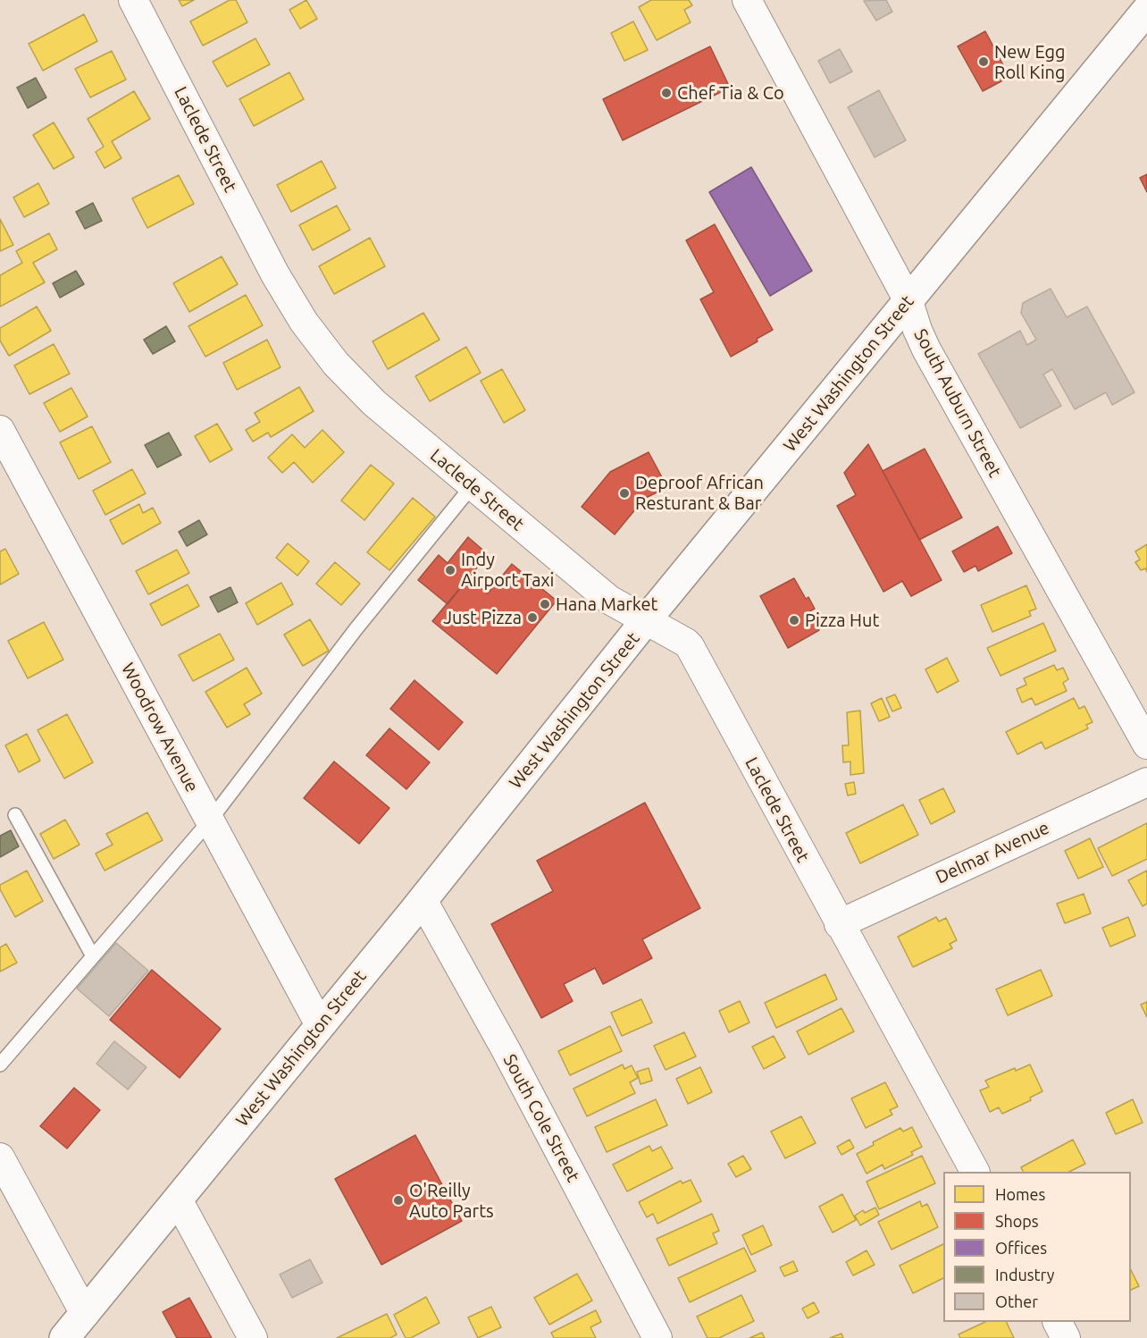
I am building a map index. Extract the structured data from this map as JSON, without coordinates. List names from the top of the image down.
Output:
{
  "streets": {
    "main road": ["West Washington Street"],
    "street": [
      "Laclede Street",
      "South Auburn Street",
      "Woodrow Avenue",
      "Delmar Avenue",
      "South Cole Street"
    ]
  },
  "crossings": [
    ["Laclede Street", "West Washington Street"],
    ["Laclede Street", "Delmar Avenue"],
    ["West Washington Street", "South Auburn Street"],
    ["West Washington Street", "Woodrow Avenue"],
    ["West Washington Street", "South Cole Street"]
  ],
  "places": [
    "New Egg Roll King",
    "Chef Tia & Co",
    "Deproof African Resturant & Bar",
    "Indy Airport Taxi",
    "Hana Market",
    "Just Pizza",
    "Pizza Hut",
    "O'Reilly Auto Parts"
  ],
  "legend": [
    "Homes",
    "Shops",
    "Offices",
    "Industry",
    "Other"
  ]
}
